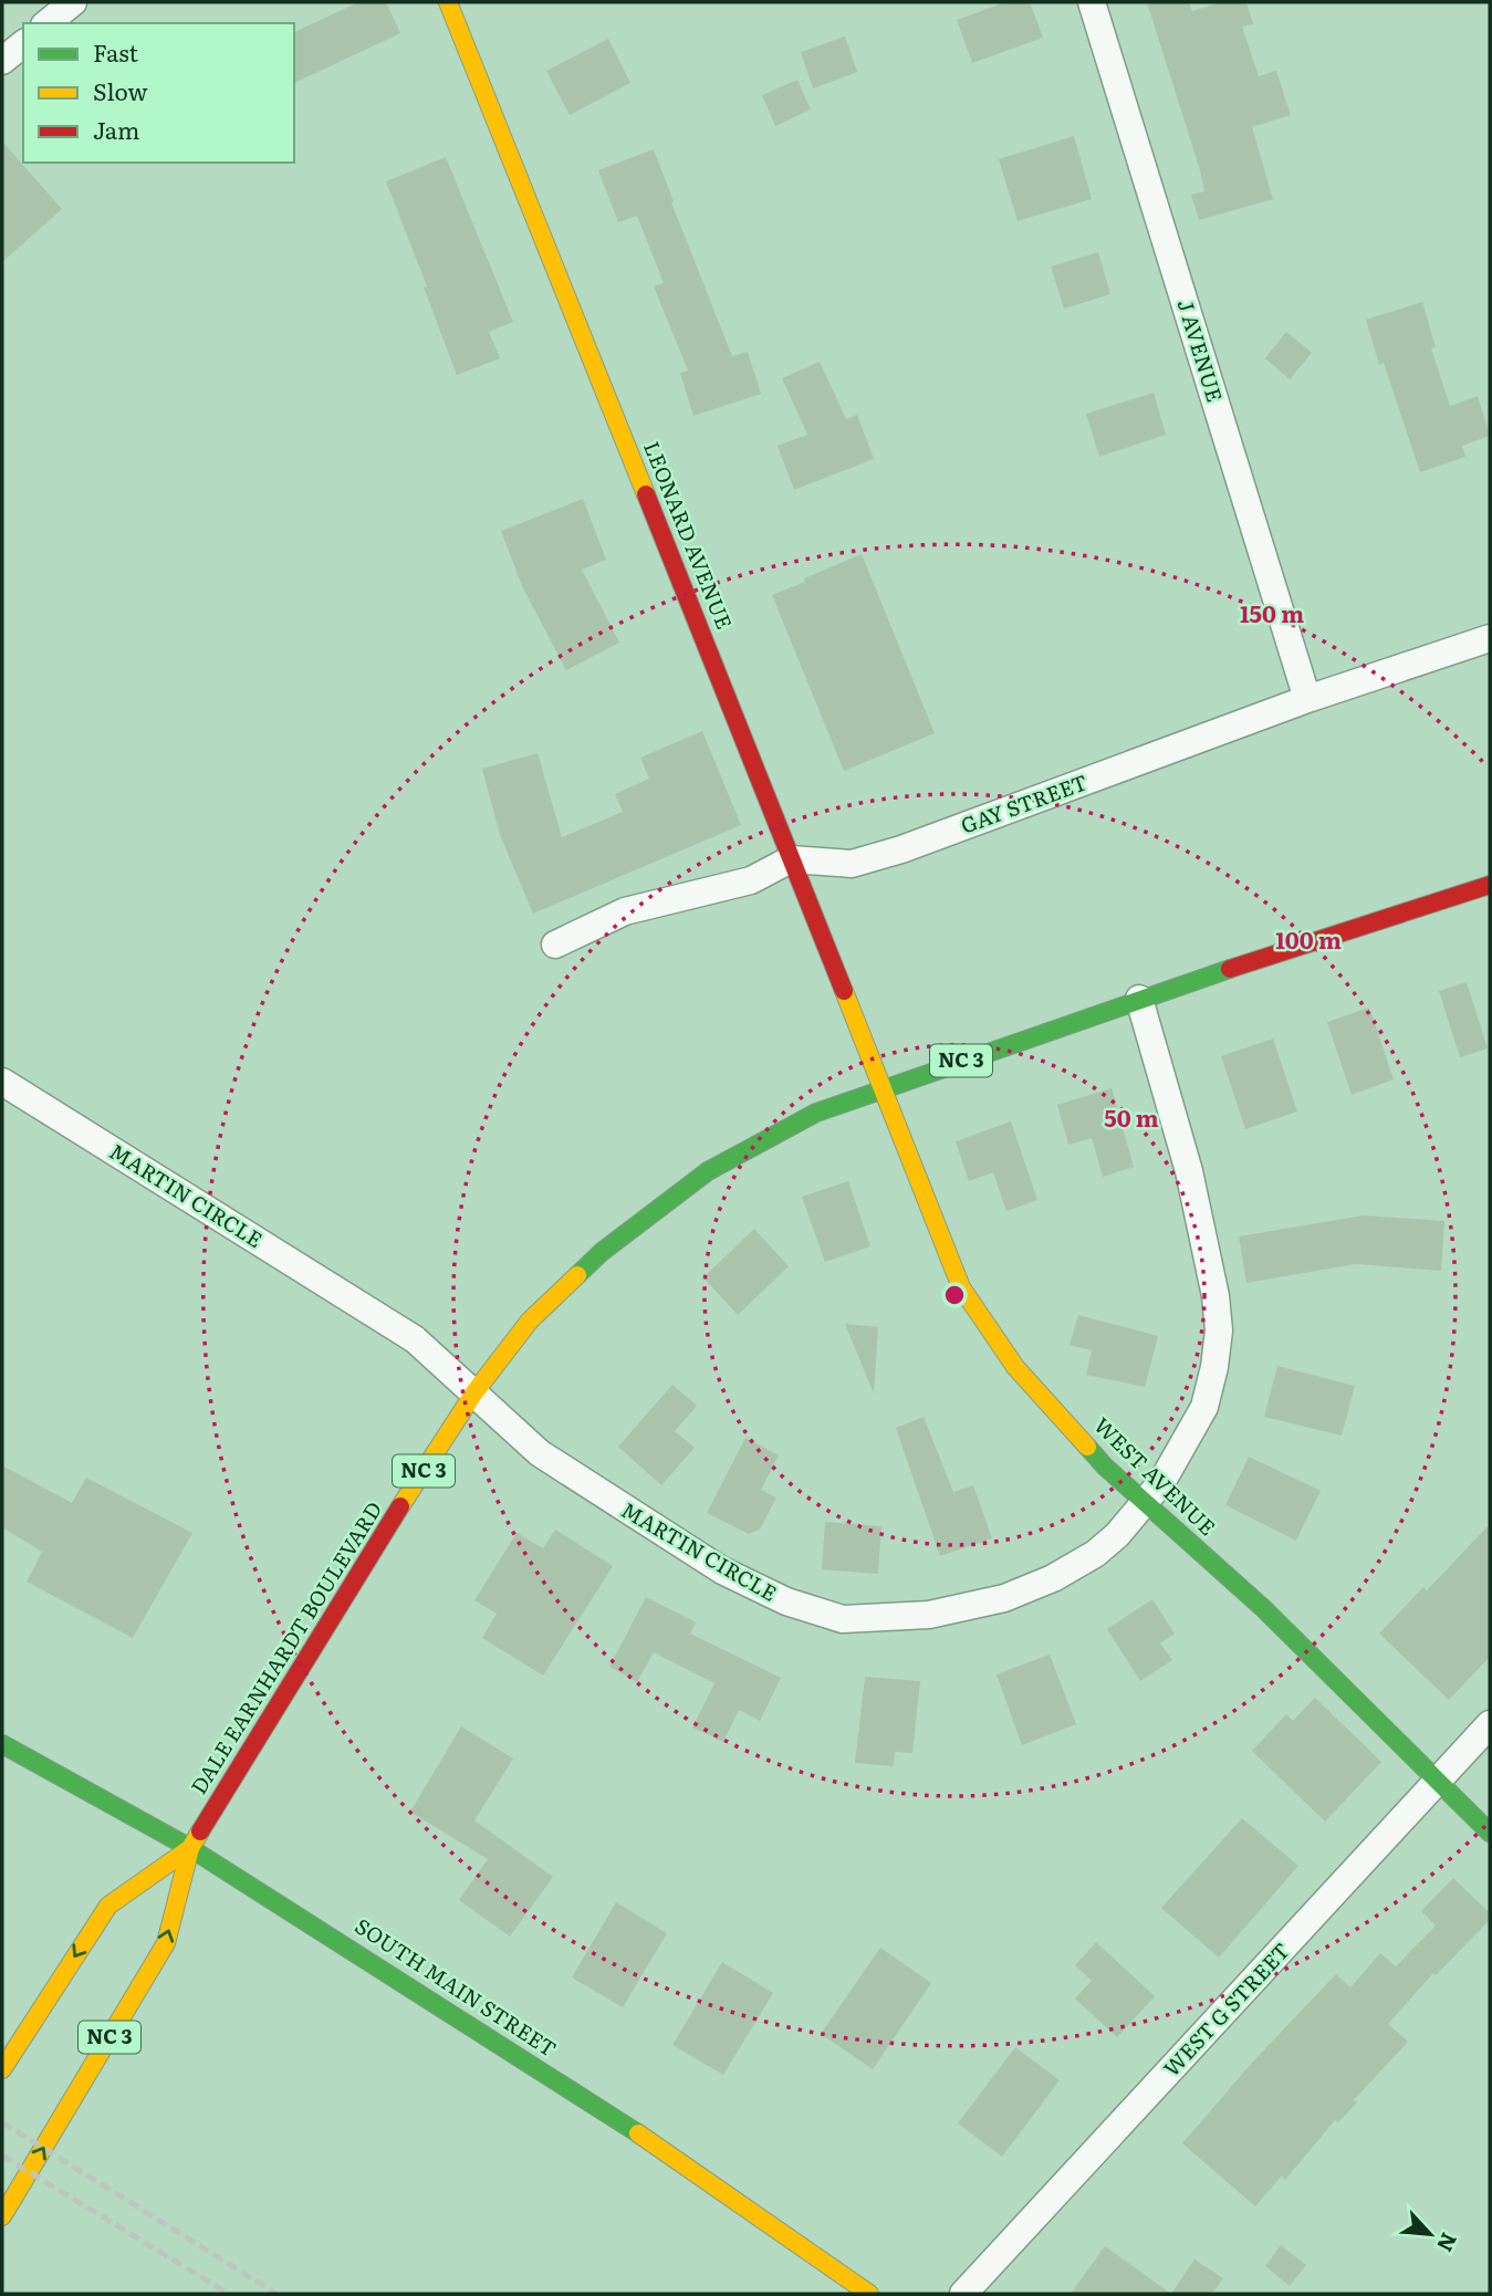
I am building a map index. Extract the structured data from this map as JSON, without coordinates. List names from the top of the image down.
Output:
{
  "streets": {
    "main road": [
      "LEONARD AVENUE",
      "NC 3",
      "WEST AVENUE",
      "DALE EARNHARDT BOULEVARD",
      "SOUTH MAIN STREET"
    ],
    "street": [
      "J AVENUE",
      "GAY STREET",
      "MARTIN CIRCLE",
      "WEST G STREET"
    ]
  },
  "crossings": [
    ["J AVENUE", "GAY STREET"],
    ["LEONARD AVENUE", "GAY STREET"],
    ["LEONARD AVENUE", "WEST AVENUE"],
    ["LEONARD AVENUE", "DALE EARNHARDT BOULEVARD"],
    ["MARTIN CIRCLE", "WEST AVENUE"],
    ["MARTIN CIRCLE", "DALE EARNHARDT BOULEVARD"],
    ["WEST AVENUE", "DALE EARNHARDT BOULEVARD"],
    ["WEST AVENUE", "WEST G STREET"],
    ["DALE EARNHARDT BOULEVARD", "SOUTH MAIN STREET"]
  ],
  "legend": ["Fast", "Slow", "Jam"],
  "north": "bottom right",
  "rings": ["150 m", "100 m", "50 m"]
}
